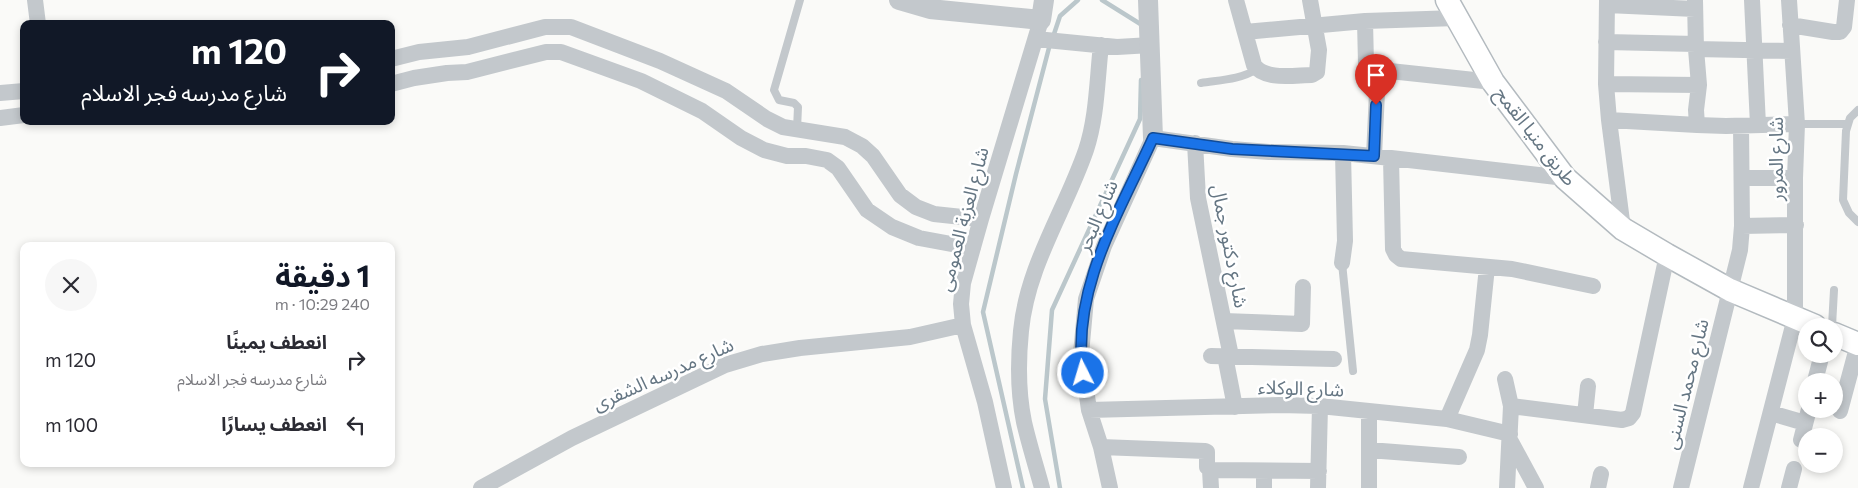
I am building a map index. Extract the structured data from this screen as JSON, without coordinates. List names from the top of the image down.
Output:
{
  "streets": {
    "main road": ["طريق منيا القمح"],
    "street": [
      "شارع المرور",
      "شارع البحر",
      "شارع العزبة العمومى",
      "شارع دكتور جمال",
      "شارع مدرسه الشقرى",
      "شارع محمد السنى",
      "شارع الوكلاء"
    ]
  },
  "crossings": [
    ["طريق منيا القمح", "شارع محمد السنى"],
    ["شارع البحر", "شارع الوكلاء"],
    ["شارع العزبة العمومى", "شارع مدرسه الشقرى"],
    ["شارع دكتور جمال", "شارع الوكلاء"]
  ],
  "page": {
    "turn": ["120 m", "شارع مدرسه فجر الاسلام"],
    "heading": ["1 دقيقة", "240 m · 10:29"],
    "map_buttons": ["+", "−"],
    "list": [
      {
        "name": "انعطف يمينًا",
        "note": "شارع مدرسه فجر الاسلام",
        "value": "120 m"
      },
      {
        "name": "انعطف يسارًا",
        "value": "100 m"
      }
    ]
  }
}
